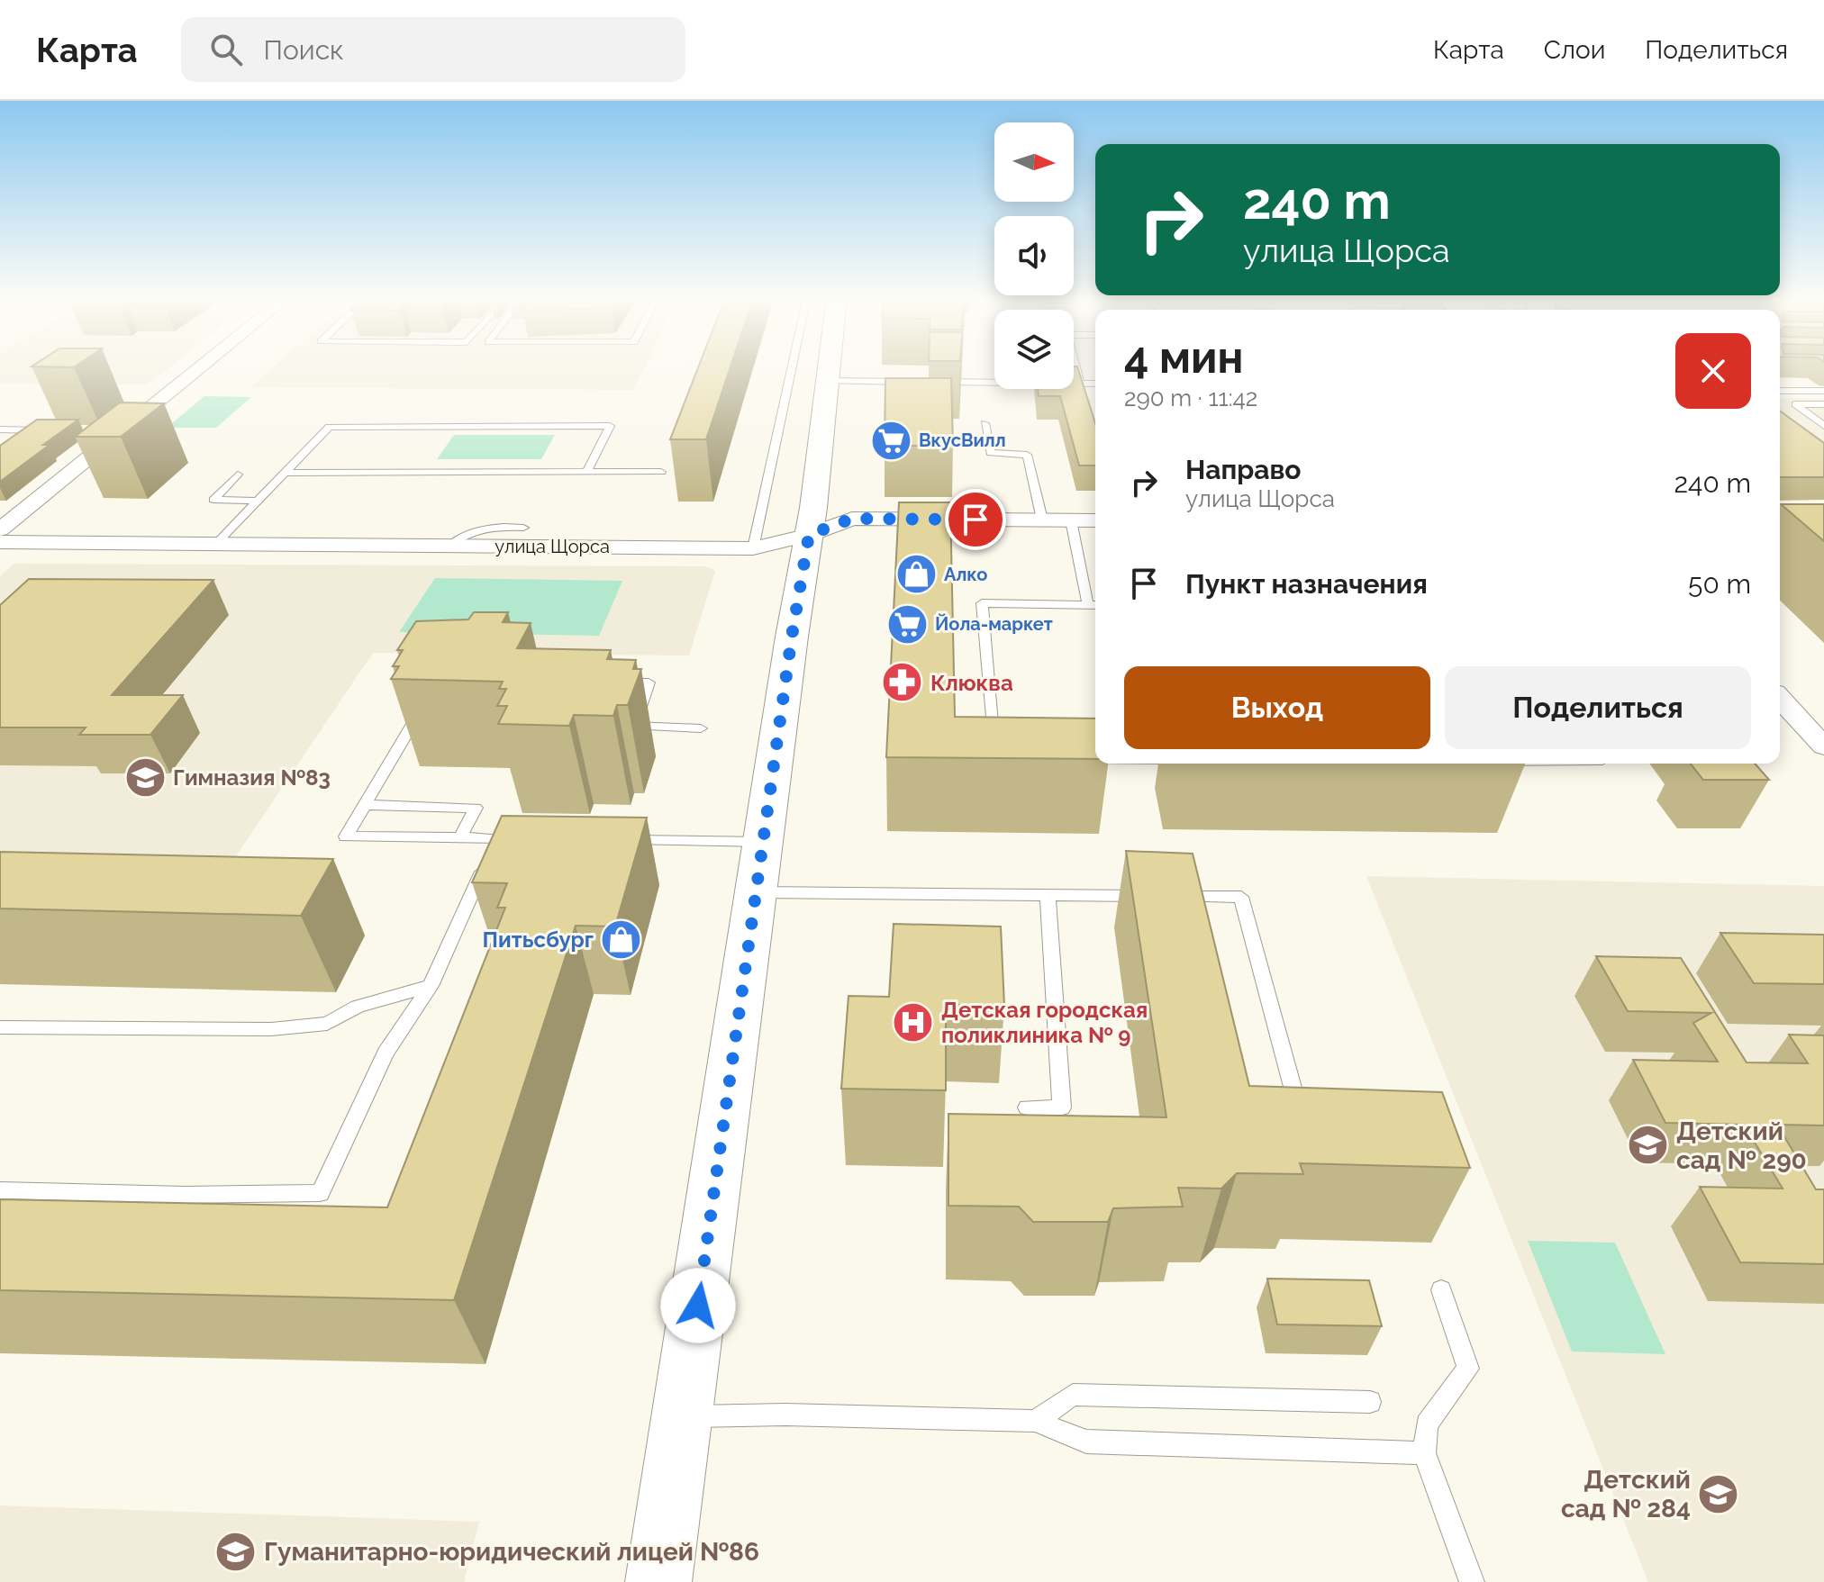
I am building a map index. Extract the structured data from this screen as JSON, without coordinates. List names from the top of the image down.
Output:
{
  "streets": {
    "street": ["улица Щорса"]
  },
  "places": {
    "supermarket": ["ВкусВилл", "Йола-маркет"],
    "shop": ["Алко", "Питьсбург"],
    "pharmacy": ["Клюква"],
    "school or university": [
      "Гимназия №83",
      "Детский сад № 290",
      "Детский сад № 284",
      "Гуманитарно-юридический лицей №86"
    ],
    "hospital": ["Детская городская поликлиника № 9"]
  },
  "north": "right",
  "page": {
    "header": "Карта",
    "search": "Поиск",
    "nav": ["Карта", "Слои", "Поделиться"],
    "turn": ["240 m", "улица Щорса"],
    "heading": ["4 мин", "290 m · 11:42"],
    "list": [
      {
        "name": "Направо",
        "note": "улица Щорса",
        "value": "240 m"
      },
      {
        "name": "Пункт назначения",
        "value": "50 m"
      }
    ],
    "buttons": ["Выход", "Поделиться"]
  }
}
